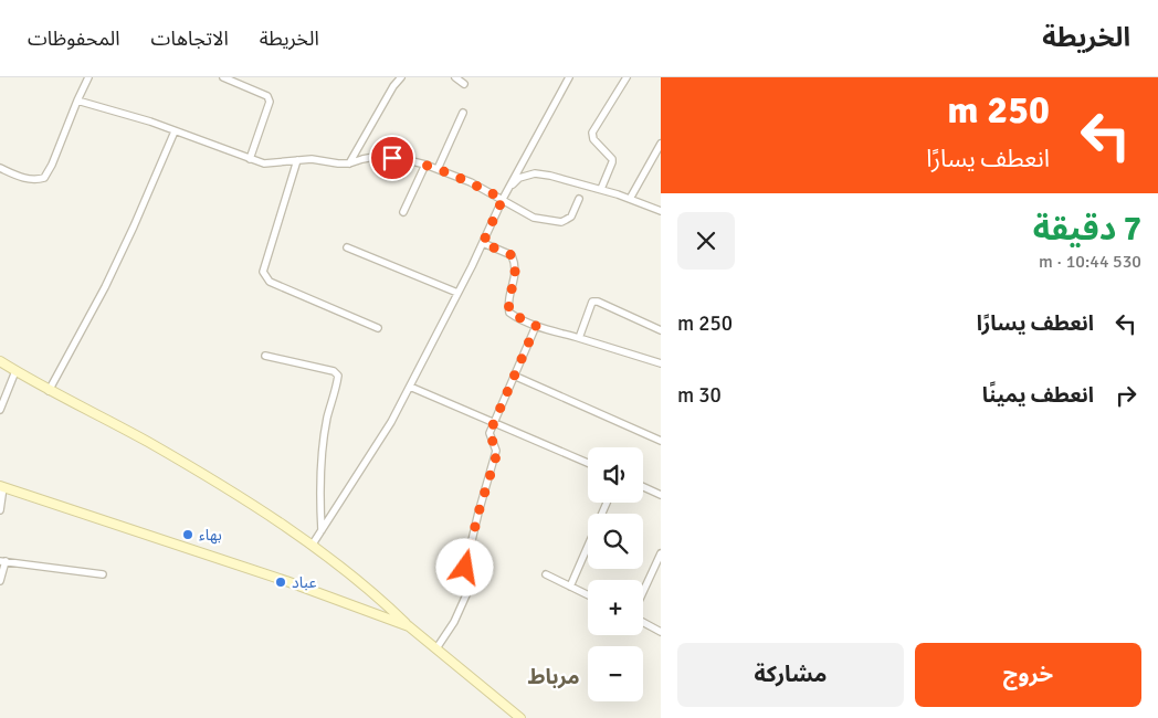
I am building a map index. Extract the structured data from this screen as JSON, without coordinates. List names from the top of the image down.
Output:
{
  "districts": ["مرباط"],
  "places": ["بهاء", "عباد"],
  "page": {
    "header": "الخريطة",
    "nav": ["الخريطة", "الاتجاهات", "المحفوظات"],
    "turn": ["250 m", "انعطف يسارًا"],
    "heading": ["7 دقيقة", "530 m · 10:44"],
    "list": [
      {
        "name": "انعطف يسارًا",
        "value": "250 m"
      },
      {
        "name": "انعطف يمينًا",
        "value": "30 m"
      }
    ],
    "map_buttons": ["+", "−"],
    "buttons": ["خروج", "مشاركة"]
  }
}
